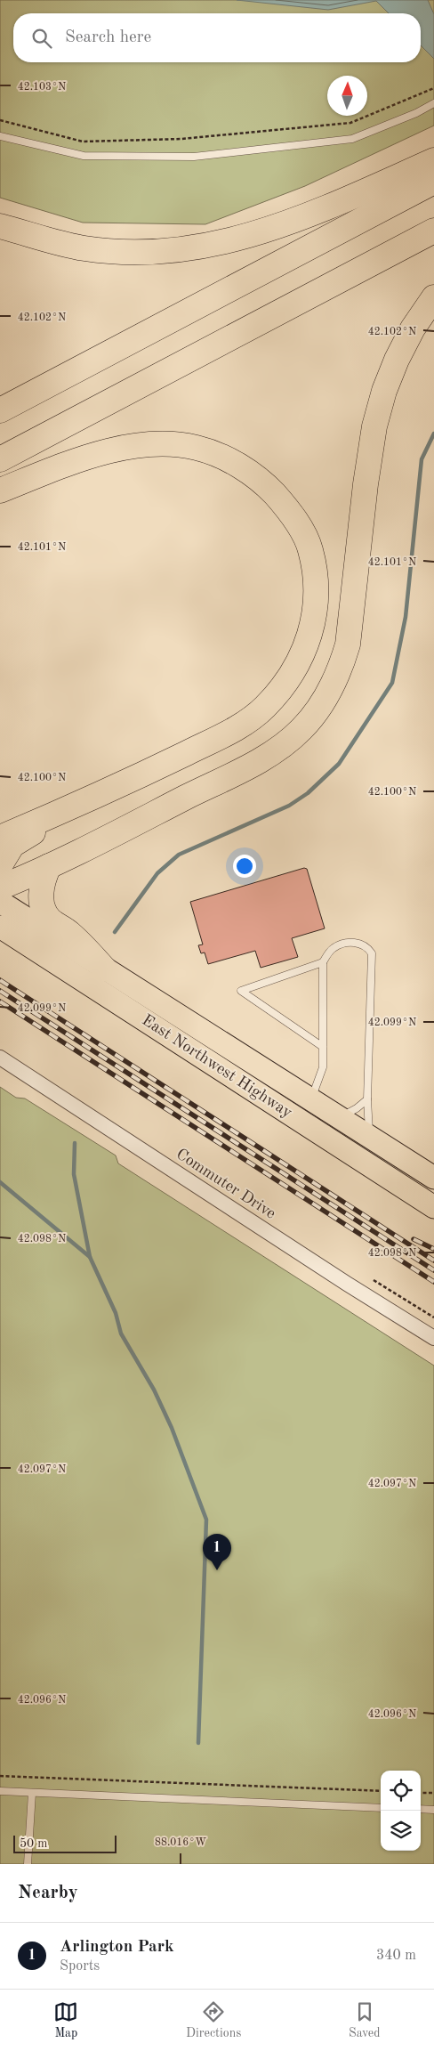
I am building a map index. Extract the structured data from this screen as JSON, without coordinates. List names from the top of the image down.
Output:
{
  "streets": {
    "main road": ["East Northwest Highway"],
    "street": ["Commuter Drive"]
  },
  "scale_bar": "50 m",
  "north": "top",
  "page": {
    "search": "Search here",
    "pins": "1",
    "scale": "50 m",
    "heading": "Nearby",
    "list": [
      {
        "mark": "1",
        "name": "Arlington Park",
        "note": "Sports",
        "value": "340 m"
      }
    ],
    "nav": ["Map", "Directions", "Saved"]
  },
  "coordinates": [
    "42.103°N",
    "42.102°N",
    "42.101°N",
    "42.100°N",
    "42.099°N",
    "42.098°N",
    "42.097°N",
    "42.096°N",
    "88.016°W"
  ]
}
